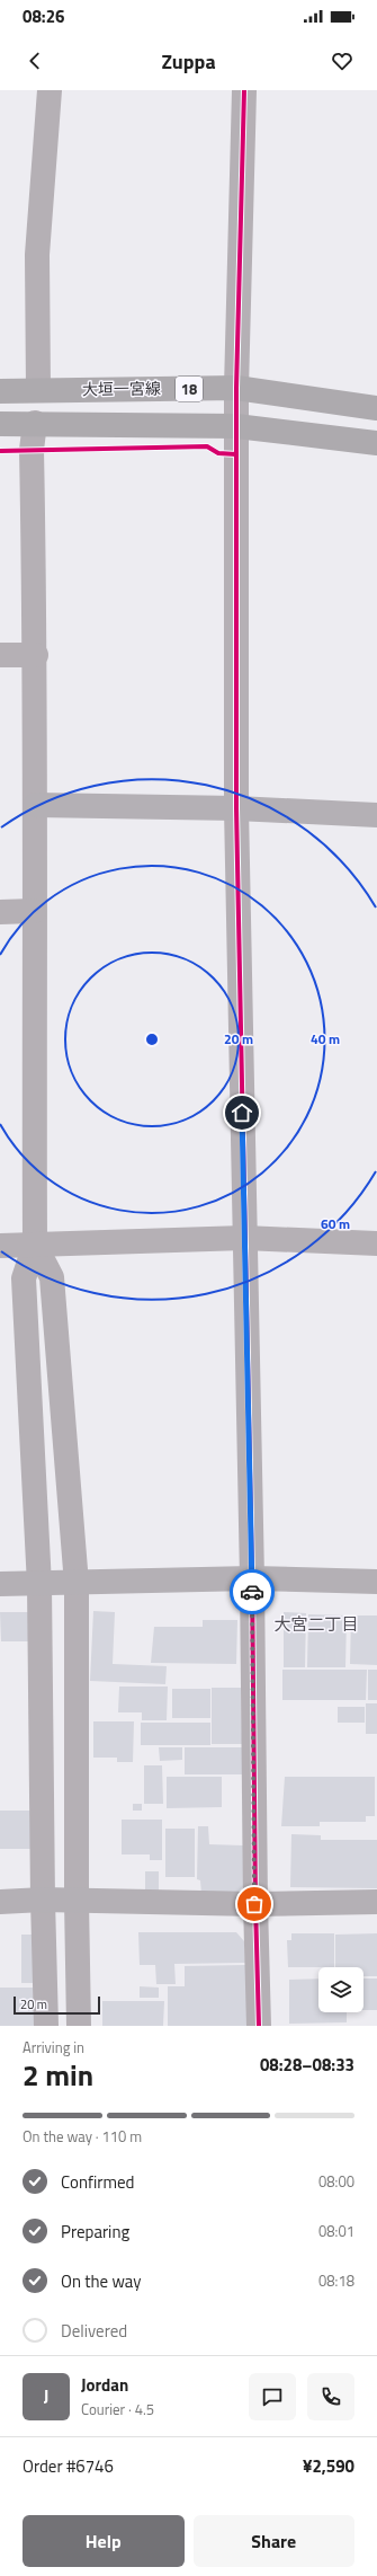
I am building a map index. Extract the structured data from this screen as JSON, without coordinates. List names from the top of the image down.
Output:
{
  "streets": {
    "main road": ["大垣一宮線", "18"]
  },
  "districts": ["大宮二丁目"],
  "scale_bar": "20 m",
  "page": {
    "status": "08:26",
    "header": "Zuppa",
    "scale": "20 m",
    "heading": ["2 min", "Arriving in", "08:28–08:33"],
    "panel": [
      "Jordan",
      "Courier · 4.5",
      "Order #6746",
      "¥2,590"
    ],
    "bar": "On the way · 110 m",
    "list": [
      ["Confirmed", "08:00"],
      ["Preparing", "08:01"],
      ["On the way", "08:18"],
      "Delivered"
    ],
    "round": "J",
    "buttons": ["Help", "Share"]
  },
  "rings": ["20 m", "40 m", "60 m"]
}
